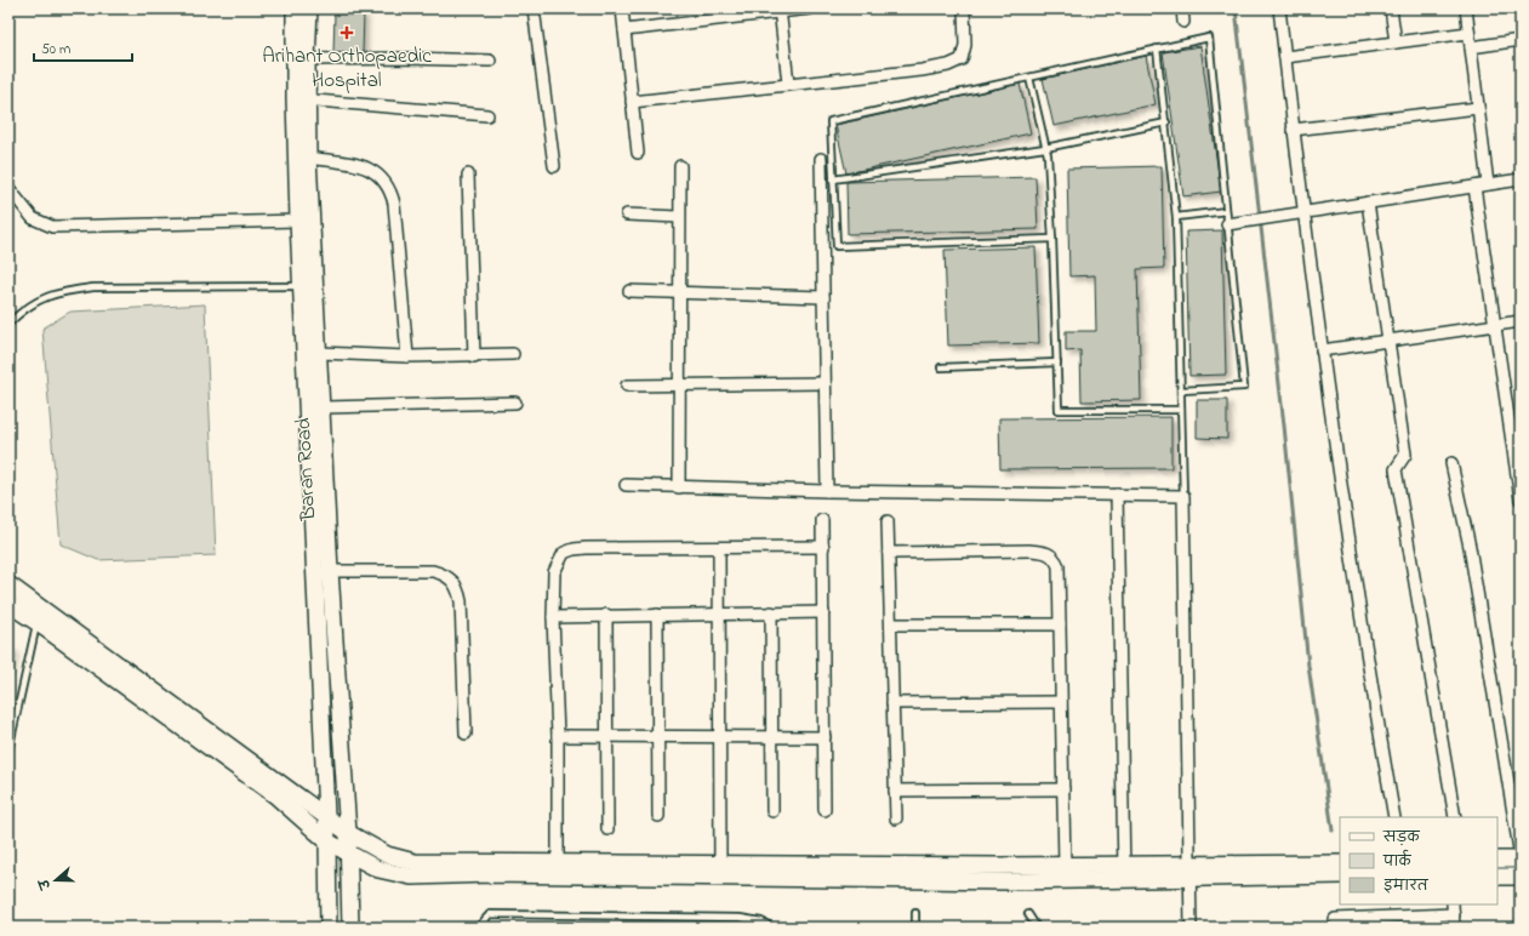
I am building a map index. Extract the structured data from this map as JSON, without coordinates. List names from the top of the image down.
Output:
{
  "streets": {
    "street": ["Baran Road"]
  },
  "places": {
    "health": ["Arihant Orthopaedic Hospital"]
  },
  "legend": ["सड़क", "पार्क", "इमारत"],
  "scale_bar": "50 m",
  "north": "left"
}
